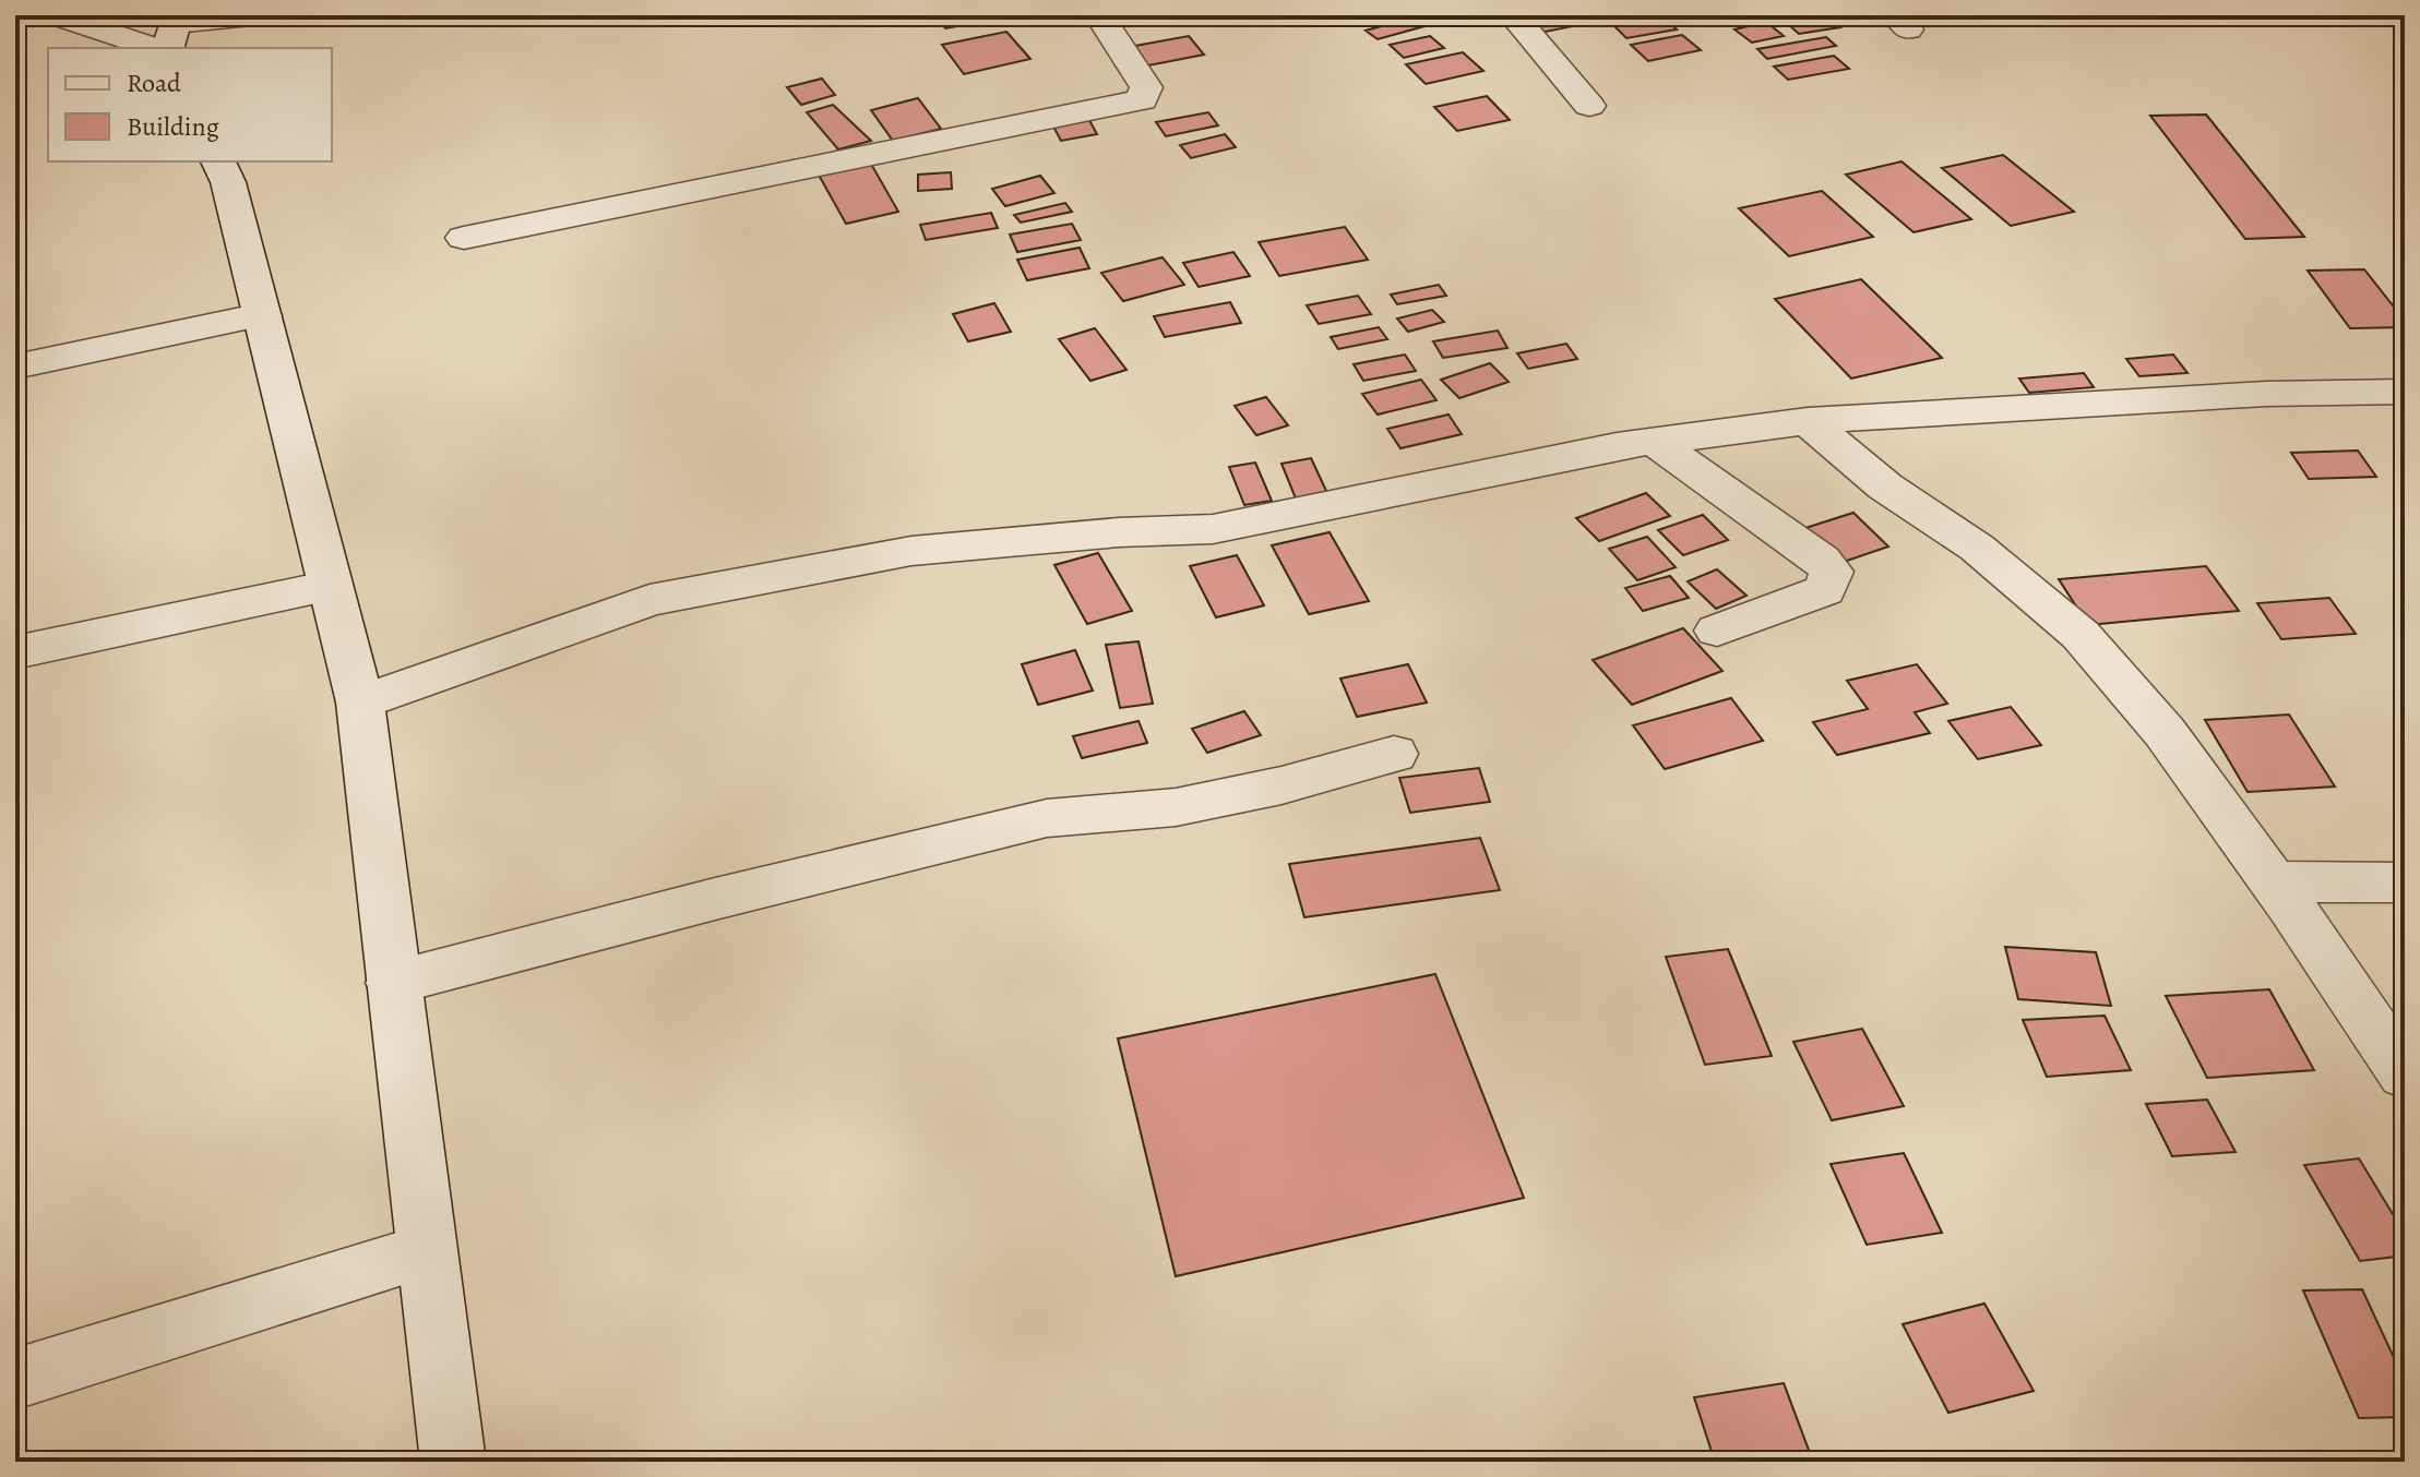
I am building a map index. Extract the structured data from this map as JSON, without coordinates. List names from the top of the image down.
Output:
{
  "legend": ["Road", "Building"]
}
